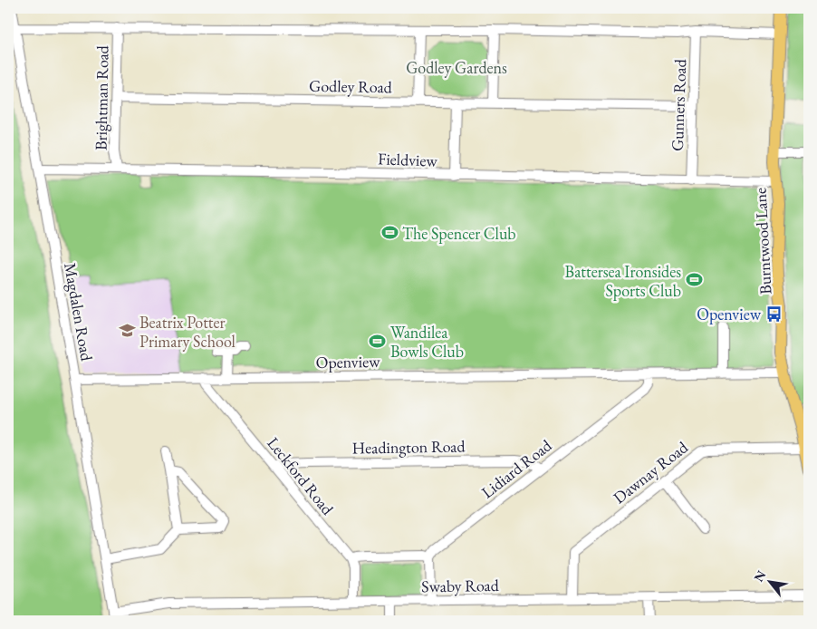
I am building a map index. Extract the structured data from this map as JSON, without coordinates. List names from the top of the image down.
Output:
{
  "streets": {
    "main road": ["Burntwood Lane"],
    "street": [
      "Godley Road",
      "Brightman Road",
      "Gunners Road",
      "Fieldview",
      "Magdalen Road",
      "Openview",
      "Headington Road",
      "Lidiard Road",
      "Dawnay Road",
      "Leckford Road",
      "Swaby Road"
    ]
  },
  "crossings": [
    ["Godley Road", "Brightman Road"],
    ["Godley Road", "Gunners Road"],
    ["Brightman Road", "Fieldview"],
    ["Gunners Road", "Fieldview"],
    ["Fieldview", "Burntwood Lane"],
    ["Fieldview", "Magdalen Road"],
    ["Burntwood Lane", "Openview"],
    ["Magdalen Road", "Openview"],
    ["Magdalen Road", "Swaby Road"],
    ["Openview", "Lidiard Road"],
    ["Openview", "Leckford Road"],
    ["Headington Road", "Lidiard Road"],
    ["Headington Road", "Leckford Road"],
    ["Dawnay Road", "Swaby Road"]
  ],
  "parks": ["Godley Gardens"],
  "places": {
    "sports": ["The Spencer Club", "Battersea Ironsides Sports Club", "Wandilea Bowls Club"],
    "bus stop": ["Openview"],
    "school or university": ["Beatrix Potter Primary School"]
  },
  "north": "top left"
}
